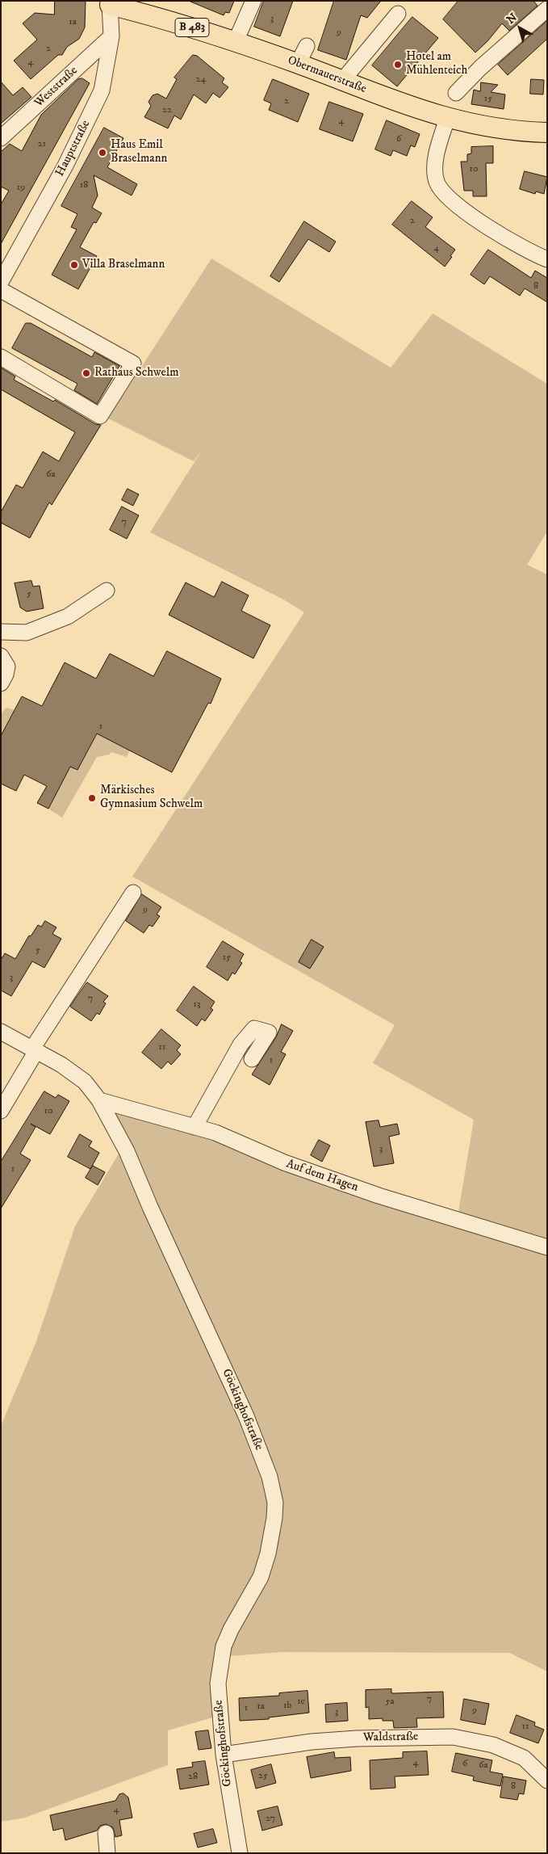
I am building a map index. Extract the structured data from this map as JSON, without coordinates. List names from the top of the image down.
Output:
{
  "streets": {
    "main road": ["B 483", "Obermauerstraße"],
    "street": [
      "Weststraße",
      "Hauptstraße",
      "Auf dem Hagen",
      "Göckinghofstraße",
      "Waldstraße"
    ]
  },
  "crossings": [
    ["Obermauerstraße", "Hauptstraße"],
    ["Weststraße", "Hauptstraße"],
    ["Auf dem Hagen", "Göckinghofstraße"],
    ["Göckinghofstraße", "Waldstraße"]
  ],
  "places": [
    "Hotel am Mühlenteich",
    "Haus Emil Braselmann",
    "Villa Braselmann",
    "Rathaus Schwelm",
    "Märkisches Gymnasium Schwelm"
  ],
  "house_numbers": [
    "3",
    "1a",
    "9",
    "2",
    "4",
    "24",
    "15",
    "2",
    "22",
    "4",
    "6",
    "21",
    "10",
    "18",
    "19",
    "2",
    "4",
    "8",
    "6a",
    "7",
    "5",
    "1",
    "9",
    "5",
    "15",
    "3",
    "7",
    "13",
    "11",
    "1",
    "10",
    "3",
    "1",
    "7",
    "1c",
    "5a",
    "1b",
    "1a",
    "1",
    "9",
    "3",
    "11",
    "4",
    "6",
    "6a",
    "25",
    "28",
    "8",
    "4",
    "27"
  ],
  "north": "top left"
}
